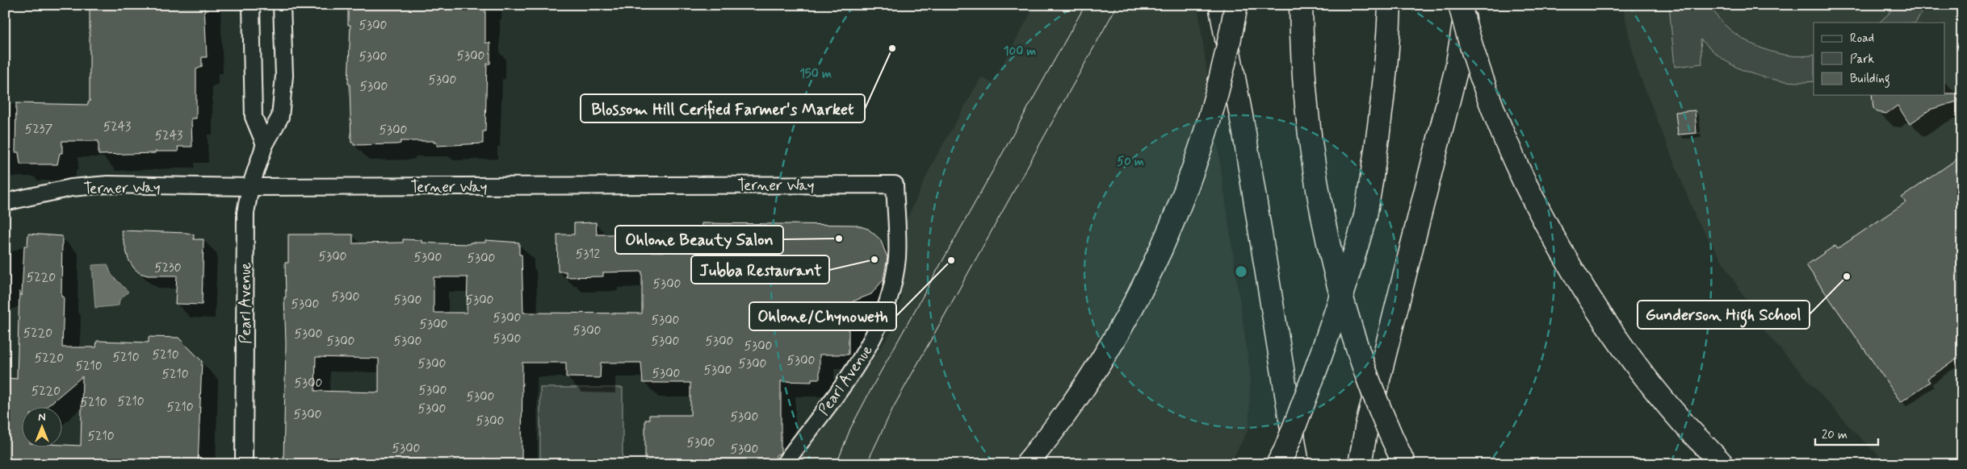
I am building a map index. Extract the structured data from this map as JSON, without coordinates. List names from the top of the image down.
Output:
{
  "streets": {
    "street": ["Terner Way", "Pearl Avenue"]
  },
  "crossings": [
    ["Terner Way", "Pearl Avenue"]
  ],
  "places": [
    "Blossom Hill Cerified Farmer's Market",
    "Ohlone Beauty Salon",
    "Jubba Restaurant",
    "Ohlone/Chynoweth",
    "Gunderson High School"
  ],
  "house_numbers": [
    "5300",
    "5300",
    "5300",
    "5300",
    "5300",
    "5243",
    "5237",
    "5300",
    "5243",
    "5312",
    "5300",
    "5300",
    "5300",
    "5230",
    "5220",
    "5300",
    "5300",
    "5300",
    "5300",
    "5300",
    "5300",
    "5300",
    "5300",
    "5300",
    "5220",
    "5300",
    "5300",
    "5300",
    "5300",
    "5300",
    "5300",
    "5300",
    "5210",
    "5210",
    "5220",
    "5300",
    "5300",
    "5300",
    "5210",
    "5300",
    "5300",
    "5210",
    "5300",
    "5300",
    "5220",
    "5300",
    "5210",
    "5210",
    "5210",
    "5300",
    "5300",
    "5300",
    "5300",
    "5210",
    "5300",
    "5300",
    "5300"
  ],
  "legend": ["Road", "Park", "Building"],
  "scale_bar": "20 m",
  "north": "top",
  "rings": ["100 m", "150 m", "50 m"]
}
